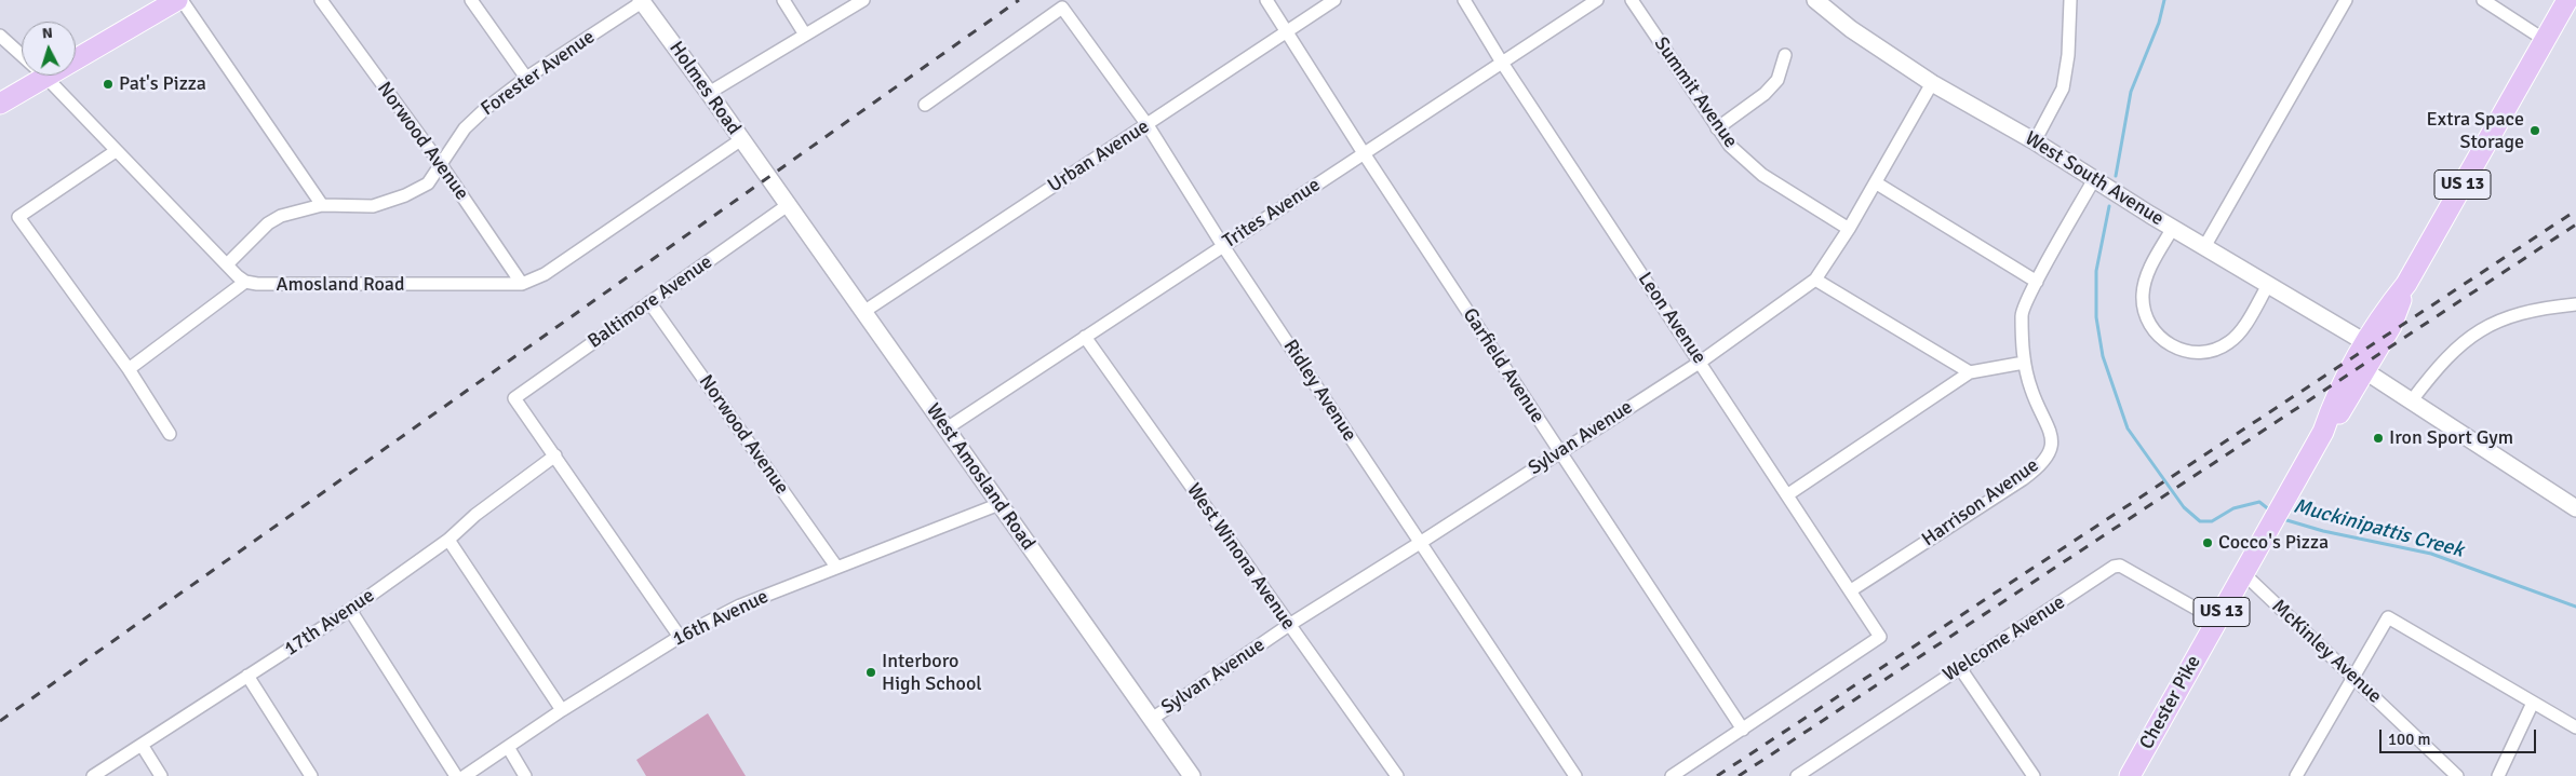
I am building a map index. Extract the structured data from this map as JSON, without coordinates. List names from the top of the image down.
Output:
{
  "streets": {
    "main road": ["US 13", "Chester Pike"],
    "street": [
      "Forester Avenue",
      "Holmes Road",
      "Summit Avenue",
      "Norwood Avenue",
      "Urban Avenue",
      "West South Avenue",
      "Trites Avenue",
      "Amosland Road",
      "Baltimore Avenue",
      "Leon Avenue",
      "Garfield Avenue",
      "Ridley Avenue",
      "Sylvan Avenue",
      "West Amosland Road",
      "Harrison Avenue",
      "West Winona Avenue",
      "16th Avenue",
      "17th Avenue",
      "Welcome Avenue",
      "McKinley Avenue"
    ]
  },
  "crossings": [
    ["Forester Avenue", "Holmes Road"],
    ["Forester Avenue", "Norwood Avenue"],
    ["Holmes Road", "Amosland Road"],
    ["Holmes Road", "West Amosland Road"],
    ["Summit Avenue", "Sylvan Avenue"],
    ["Norwood Avenue", "Amosland Road"],
    ["Norwood Avenue", "Baltimore Avenue"],
    ["Norwood Avenue", "16th Avenue"],
    ["Urban Avenue", "Garfield Avenue"],
    ["Urban Avenue", "Ridley Avenue"],
    ["Urban Avenue", "West Amosland Road"],
    ["West South Avenue", "Sylvan Avenue"],
    ["West South Avenue", "Harrison Avenue"],
    ["West South Avenue", "Chester Pike"],
    ["Trites Avenue", "Leon Avenue"],
    ["Trites Avenue", "Garfield Avenue"],
    ["Trites Avenue", "Ridley Avenue"],
    ["Trites Avenue", "West Amosland Road"],
    ["Trites Avenue", "West Winona Avenue"],
    ["Baltimore Avenue", "West Amosland Road"],
    ["Baltimore Avenue", "17th Avenue"],
    ["Leon Avenue", "Garfield Avenue"],
    ["Leon Avenue", "Sylvan Avenue"],
    ["Leon Avenue", "Harrison Avenue"],
    ["Garfield Avenue", "Sylvan Avenue"],
    ["Ridley Avenue", "Sylvan Avenue"],
    ["Sylvan Avenue", "West Amosland Road"],
    ["Sylvan Avenue", "West Winona Avenue"],
    ["West Amosland Road", "16th Avenue"],
    ["Welcome Avenue", "Chester Pike"],
    ["McKinley Avenue", "Chester Pike"]
  ],
  "water": ["Muckinipattis Creek"],
  "places": [
    "Pat's Pizza",
    "Extra Space Storage",
    "Iron Sport Gym",
    "Cocco's Pizza",
    "Interboro High School"
  ],
  "scale_bar": "100 m",
  "north": "top"
}
